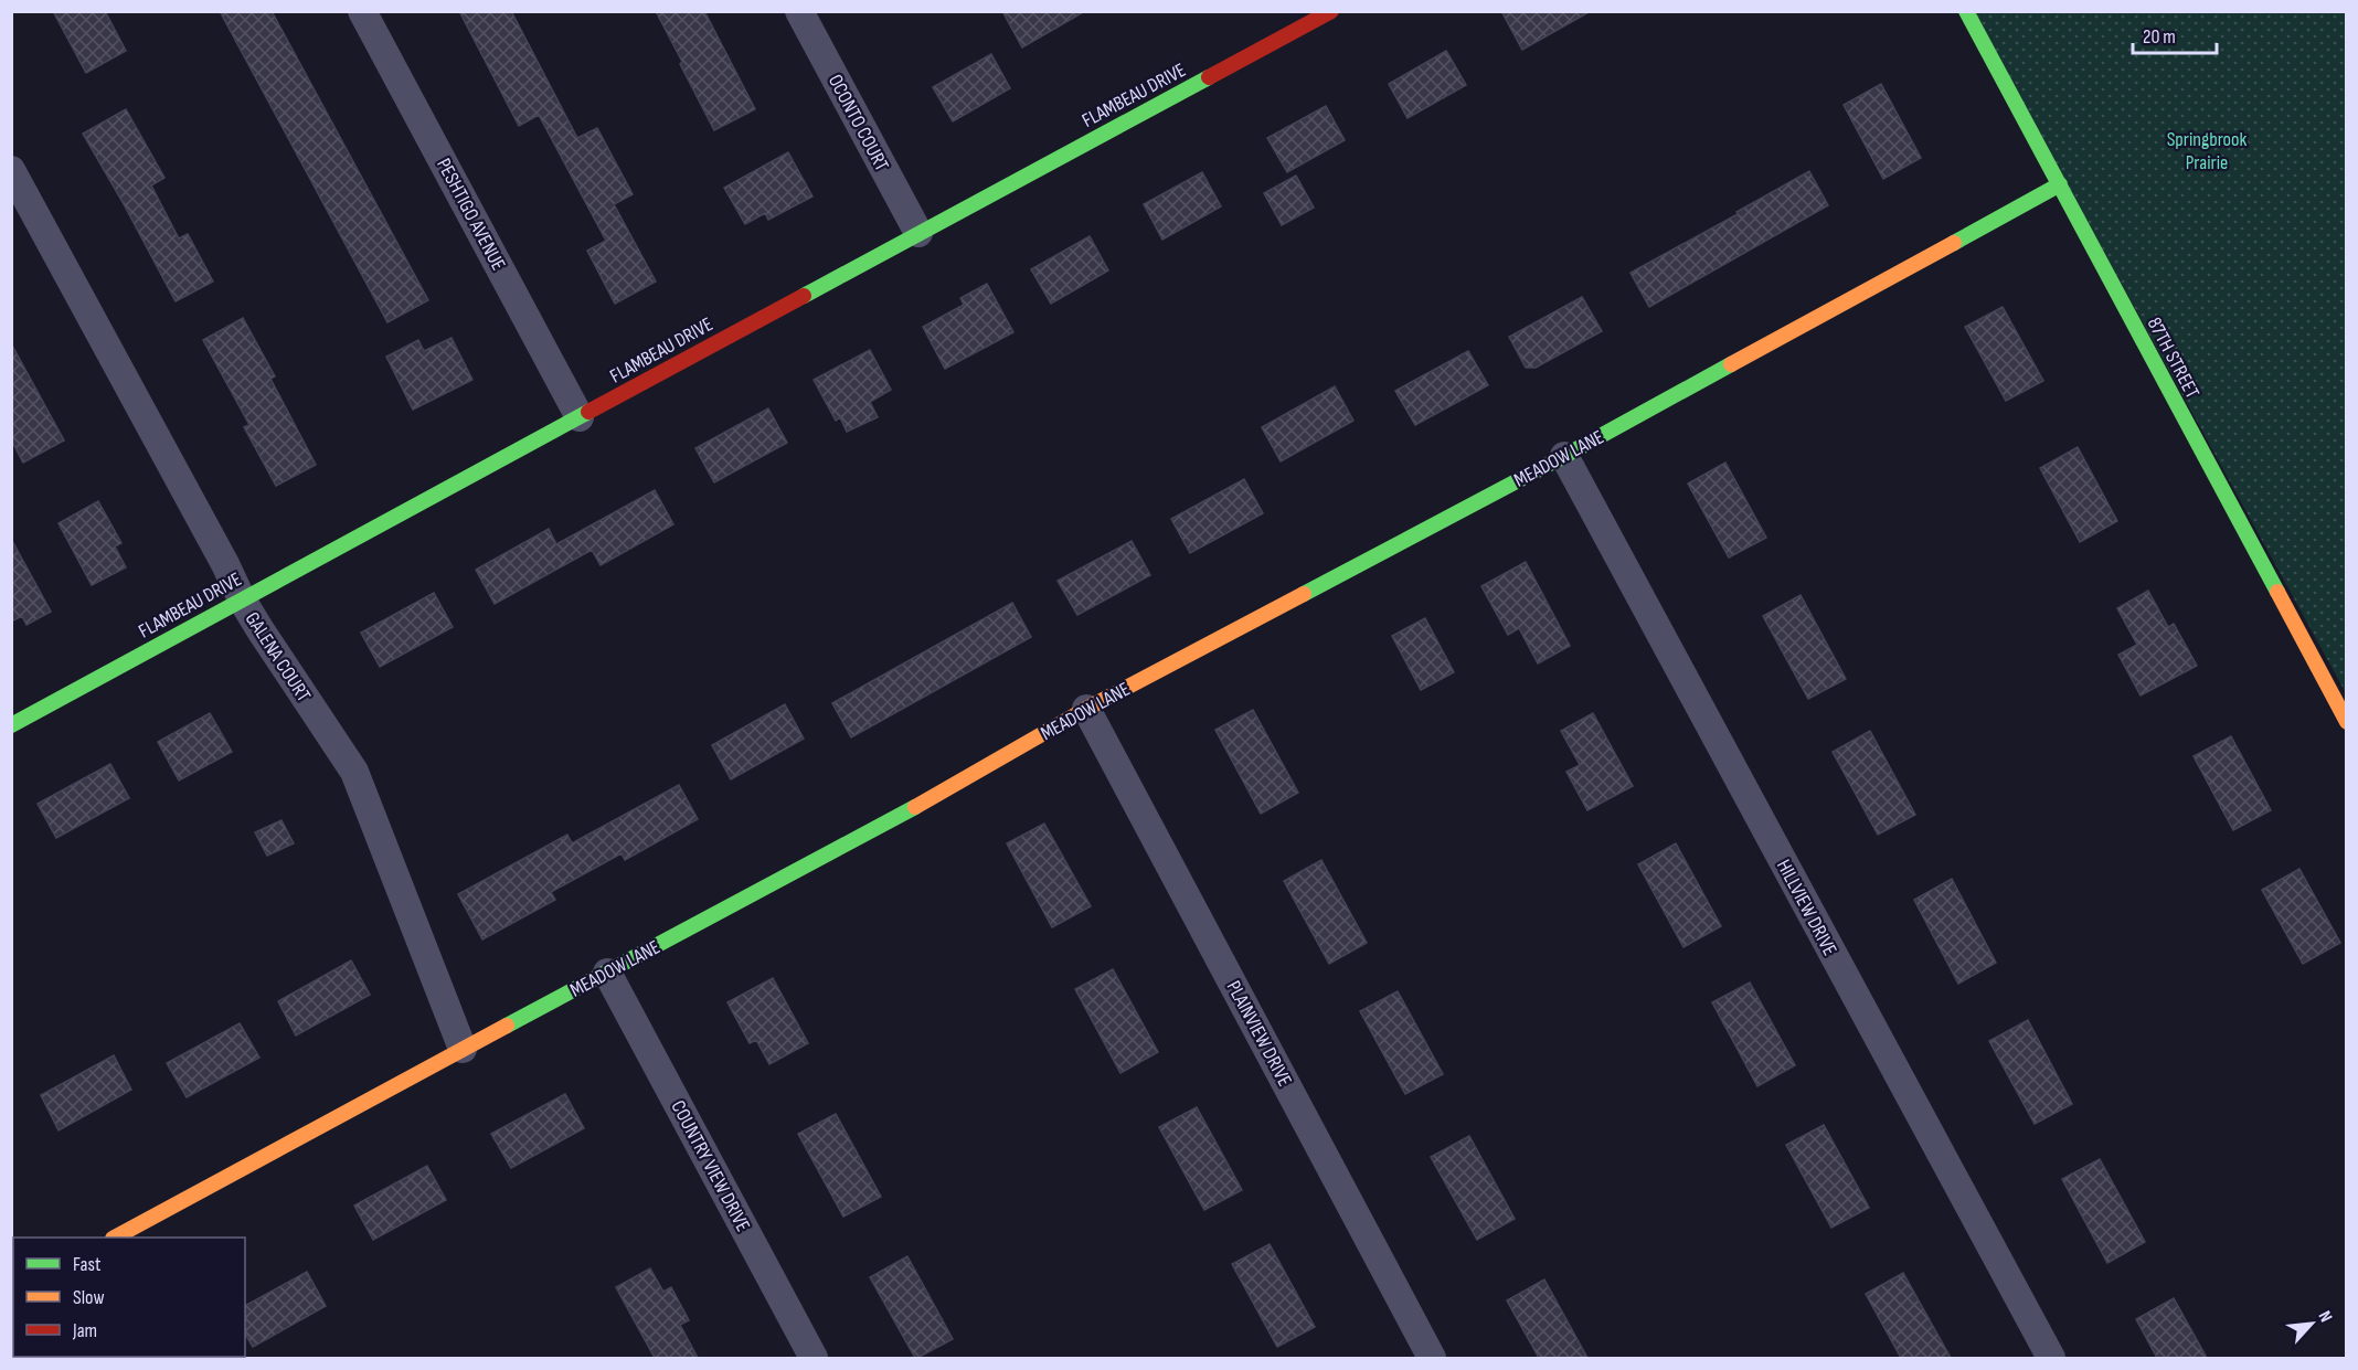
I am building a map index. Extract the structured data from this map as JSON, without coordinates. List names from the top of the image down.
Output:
{
  "streets": {
    "street": [
      "FLAMBEAU DRIVE",
      "OCONTO COURT",
      "PESHTIGO AVENUE",
      "87TH STREET",
      "MEADOW LANE",
      "GALENA COURT",
      "HILLVIEW DRIVE",
      "PLAINVIEW DRIVE",
      "COUNTRY VIEW DRIVE"
    ]
  },
  "crossings": [
    ["FLAMBEAU DRIVE", "OCONTO COURT"],
    ["FLAMBEAU DRIVE", "PESHTIGO AVENUE"],
    ["FLAMBEAU DRIVE", "GALENA COURT"],
    ["87TH STREET", "MEADOW LANE"],
    ["MEADOW LANE", "GALENA COURT"],
    ["MEADOW LANE", "HILLVIEW DRIVE"],
    ["MEADOW LANE", "PLAINVIEW DRIVE"],
    ["MEADOW LANE", "COUNTRY VIEW DRIVE"]
  ],
  "parks": ["Springbrook Prairie"],
  "legend": ["Fast", "Slow", "Jam"],
  "scale_bar": "20 m",
  "north": "top right"
}
